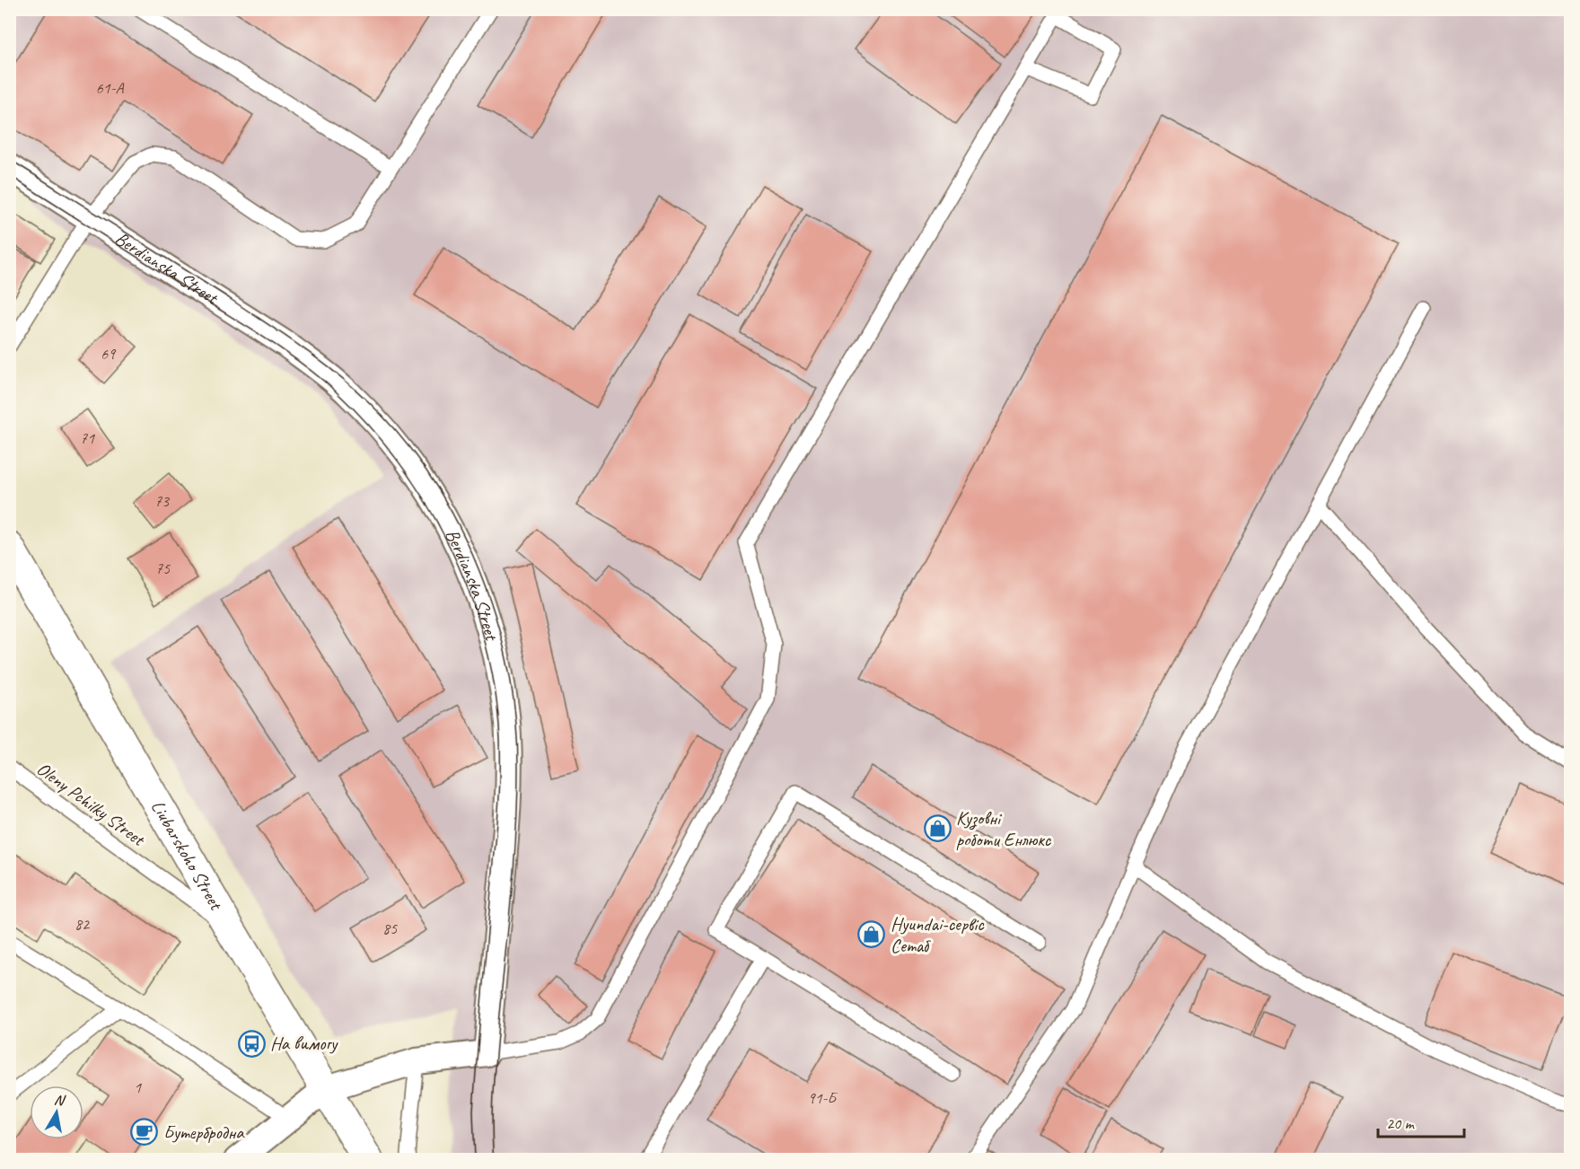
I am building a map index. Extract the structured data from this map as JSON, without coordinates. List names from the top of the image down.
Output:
{
  "streets": {
    "main road": ["Liubarskoho Street"],
    "street": ["Berdianska Street"],
    "lane": ["Oleny Pchilky Street"]
  },
  "crossings": [
    ["Oleny Pchilky Street", "Liubarskoho Street"]
  ],
  "places": {
    "shop": ["Кузовні роботи Енлюкс", "Hyundai-сервіс Сетаб"],
    "bus stop": ["На вимогу"],
    "cafe": ["Бутербродна"]
  },
  "house_numbers": [
    "61-А",
    "69",
    "71",
    "73",
    "75",
    "82",
    "85",
    "1",
    "91-Б"
  ],
  "scale_bar": "20 m",
  "north": "top"
}
